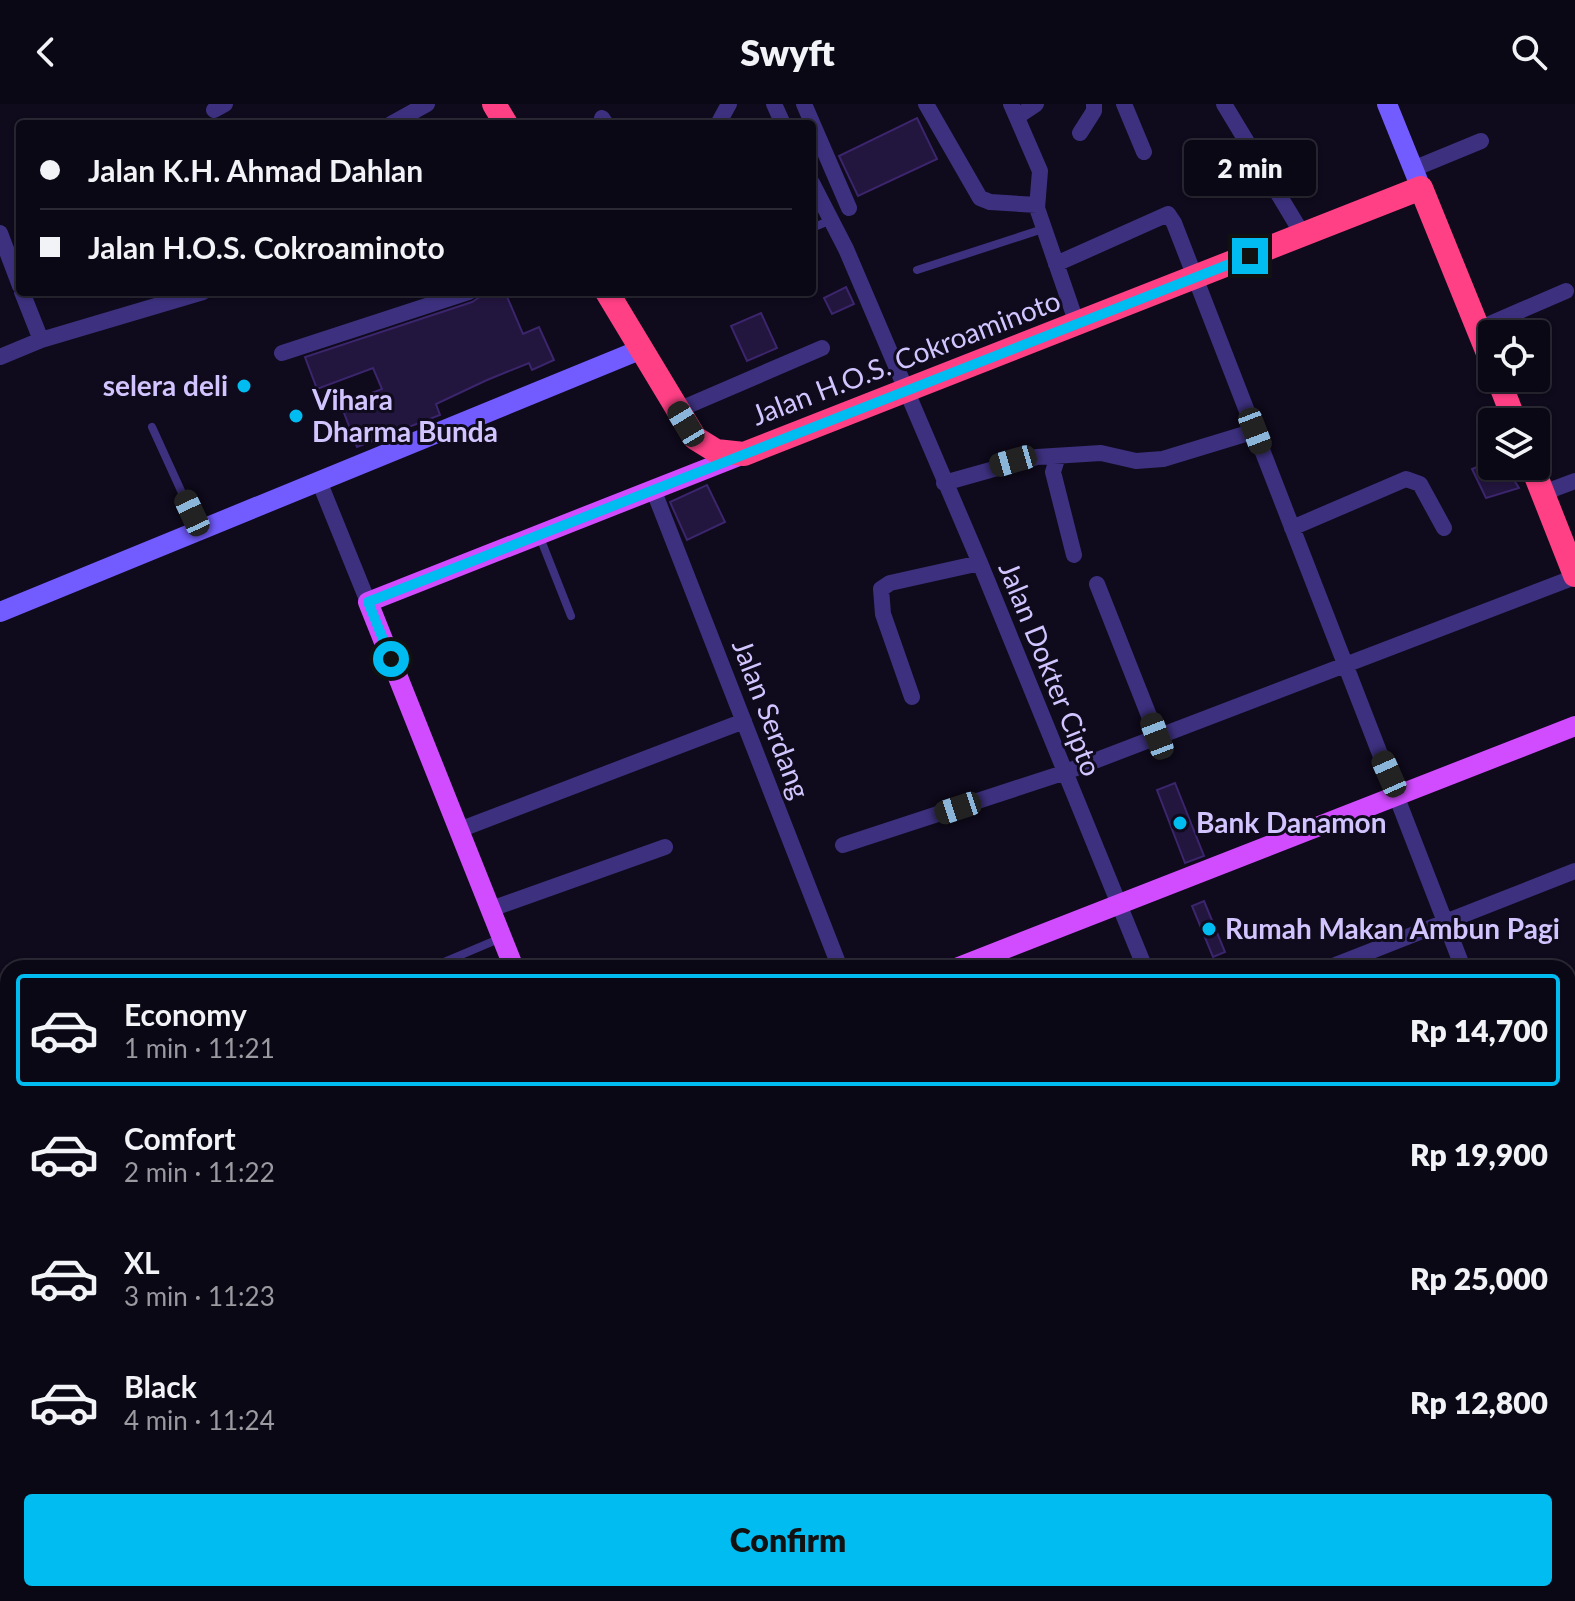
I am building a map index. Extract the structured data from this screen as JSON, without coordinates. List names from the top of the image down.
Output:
{
  "streets": {
    "highway": ["Jalan H.O.S. Cokroaminoto"],
    "street": ["Jalan Dokter Cipto", "Jalan Serdang"]
  },
  "crossings": [
    ["Jalan H.O.S. Cokroaminoto", "Jalan Dokter Cipto"],
    ["Jalan H.O.S. Cokroaminoto", "Jalan Serdang"]
  ],
  "places": [
    "selera deli",
    "Vihara Dharma Bunda",
    "Bank Danamon",
    "Rumah Makan Ambun Pagi"
  ],
  "page": {
    "header": "Swyft",
    "banner": ["Jalan K.H. Ahmad Dahlan", "Jalan H.O.S. Cokroaminoto"],
    "bubble": "2 min",
    "list": [
      {
        "name": "Economy",
        "note": "1 min · 11:21",
        "value": "Rp 14,700"
      },
      {
        "name": "Comfort",
        "note": "2 min · 11:22",
        "value": "Rp 19,900"
      },
      {
        "name": "XL",
        "note": "3 min · 11:23",
        "value": "Rp 25,000"
      },
      {
        "name": "Black",
        "note": "4 min · 11:24",
        "value": "Rp 12,800"
      }
    ],
    "buttons": "Confirm"
  }
}
